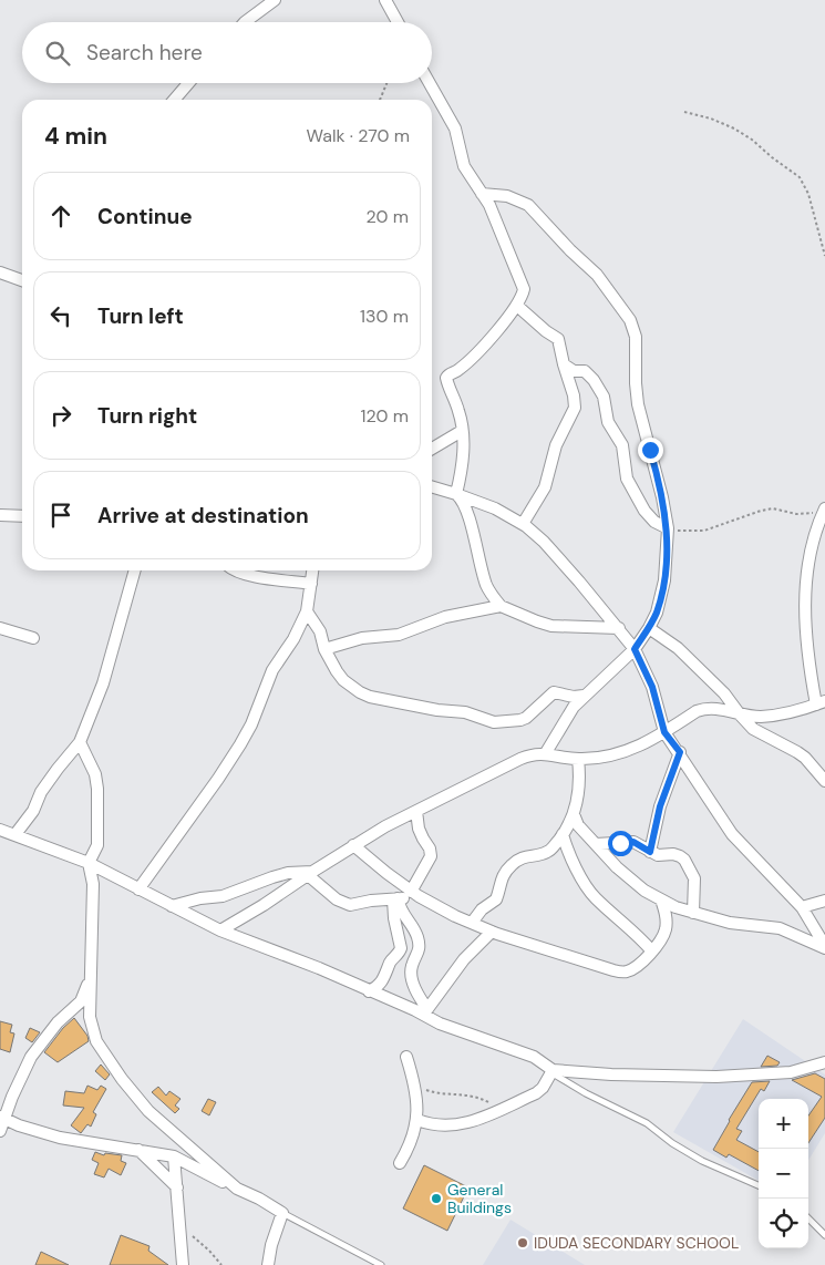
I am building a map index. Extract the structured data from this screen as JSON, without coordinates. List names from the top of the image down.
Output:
{
  "places": ["General Buildings", "IDUDA SECONDARY SCHOOL"],
  "page": {
    "search": "Search here",
    "heading": ["4 min", "Walk · 270 m"],
    "list": [
      ["Continue", "20 m"],
      ["Turn left", "130 m"],
      ["Turn right", "120 m"],
      "Arrive at destination"
    ],
    "map_buttons": ["+", "−"]
  }
}
